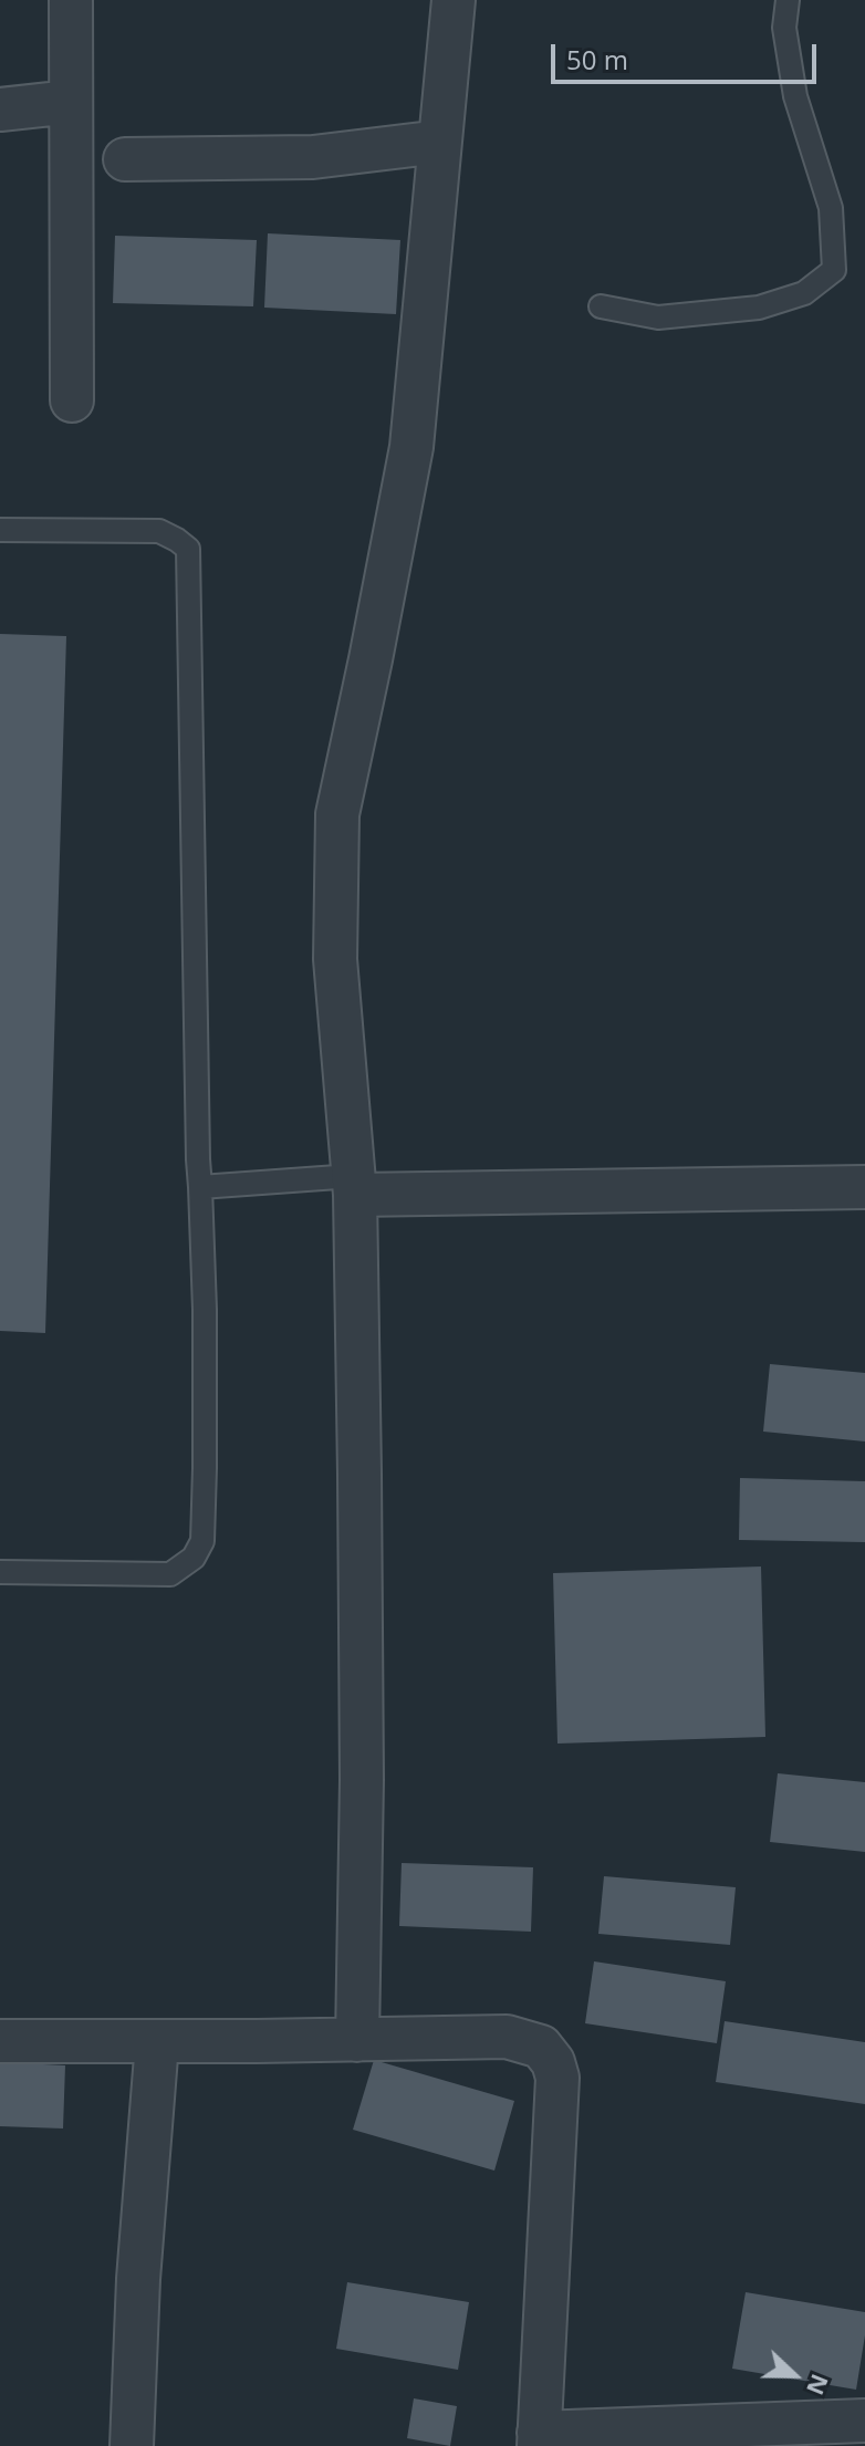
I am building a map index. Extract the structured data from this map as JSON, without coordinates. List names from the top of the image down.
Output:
{
  "scale_bar": "50 m",
  "north": "right"
}
